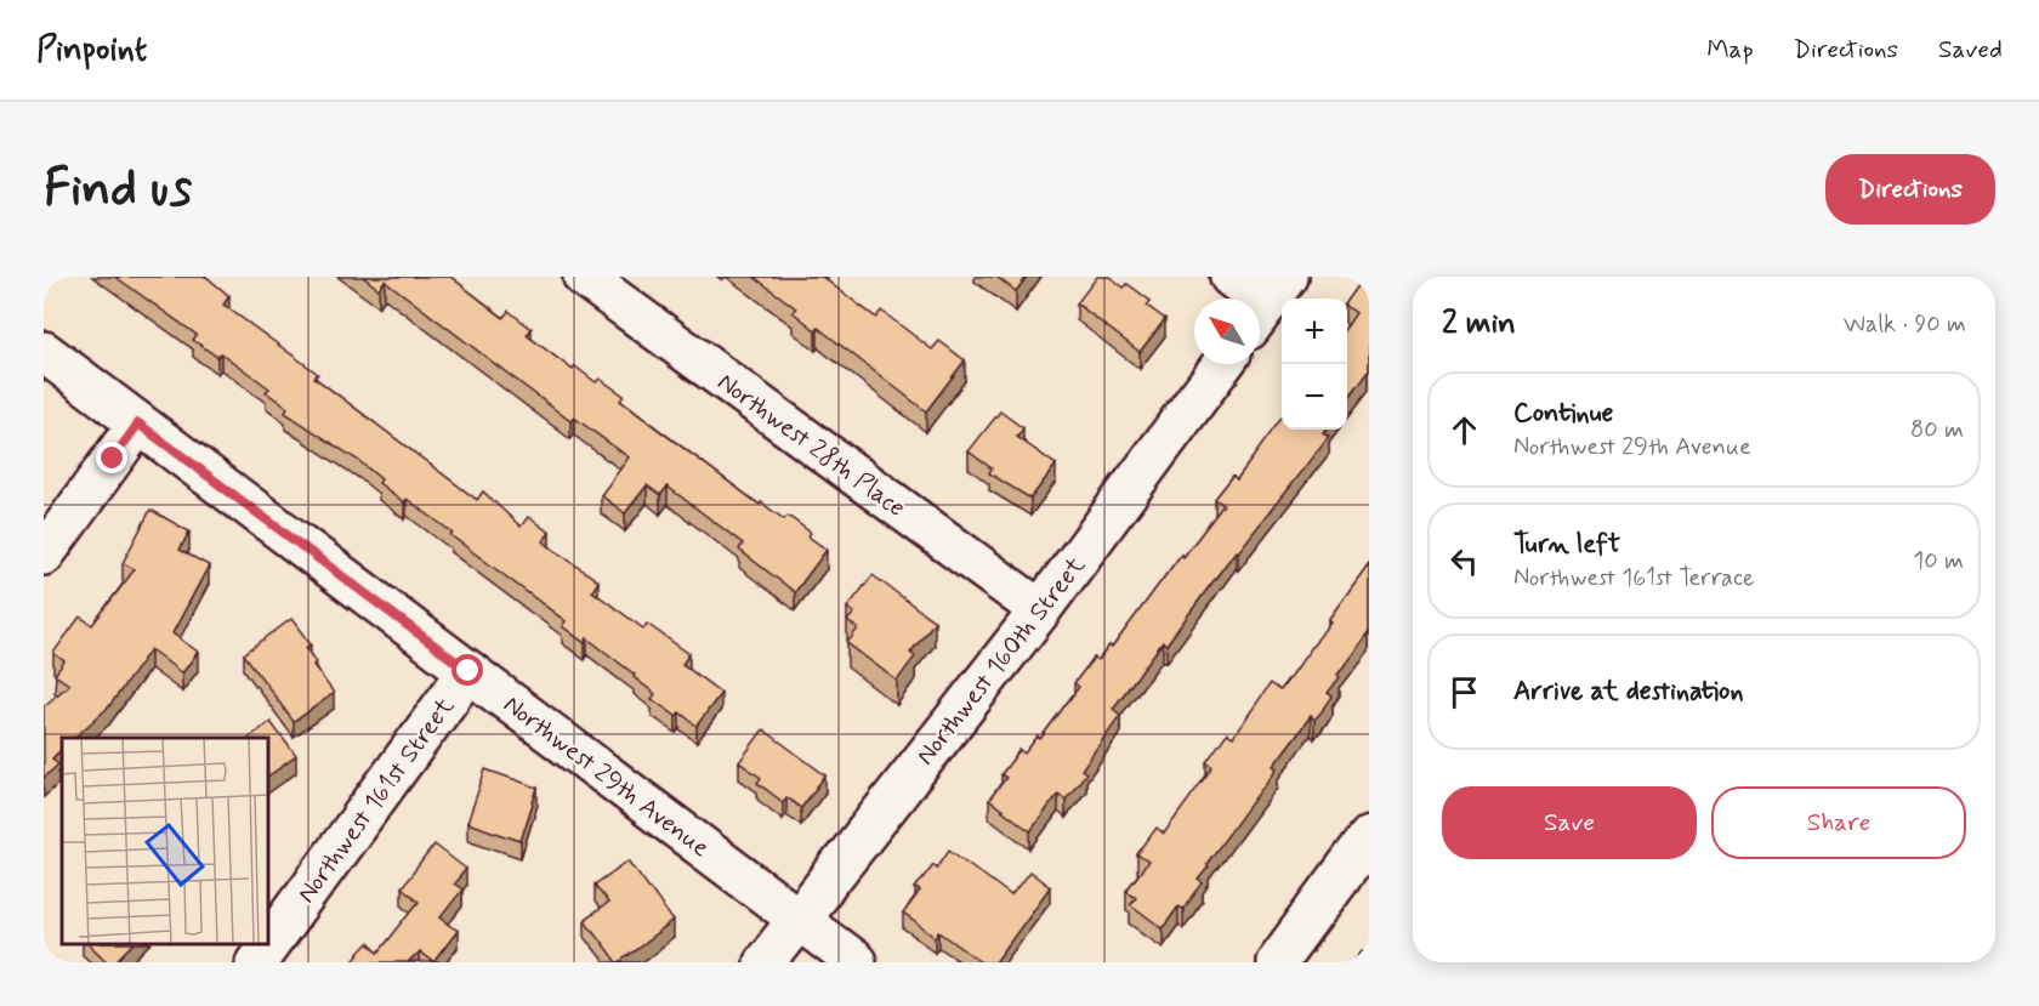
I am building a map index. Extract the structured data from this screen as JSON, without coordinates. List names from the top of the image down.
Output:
{
  "streets": {
    "street": [
      "Northwest 28th Place",
      "Northwest 160th Street",
      "Northwest 29th Avenue",
      "Northwest 161st Street"
    ]
  },
  "crossings": [
    ["Northwest 28th Place", "Northwest 160th Street"],
    ["Northwest 160th Street", "Northwest 29th Avenue"],
    ["Northwest 29th Avenue", "Northwest 161st Street"]
  ],
  "north": "top left",
  "page": {
    "header": "Pinpoint",
    "nav": ["Map", "Directions", "Saved"],
    "buttons": [
      "Directions",
      ["Save", "Share"]
    ],
    "title": "Find us",
    "heading": ["2 min", "Walk · 90 m"],
    "map_buttons": ["+", "−"],
    "list": [
      ["Continue", "Northwest 29th Avenue", "80 m"],
      ["Turn left", "Northwest 161st Terrace", "10 m"],
      "Arrive at destination"
    ]
  }
}
